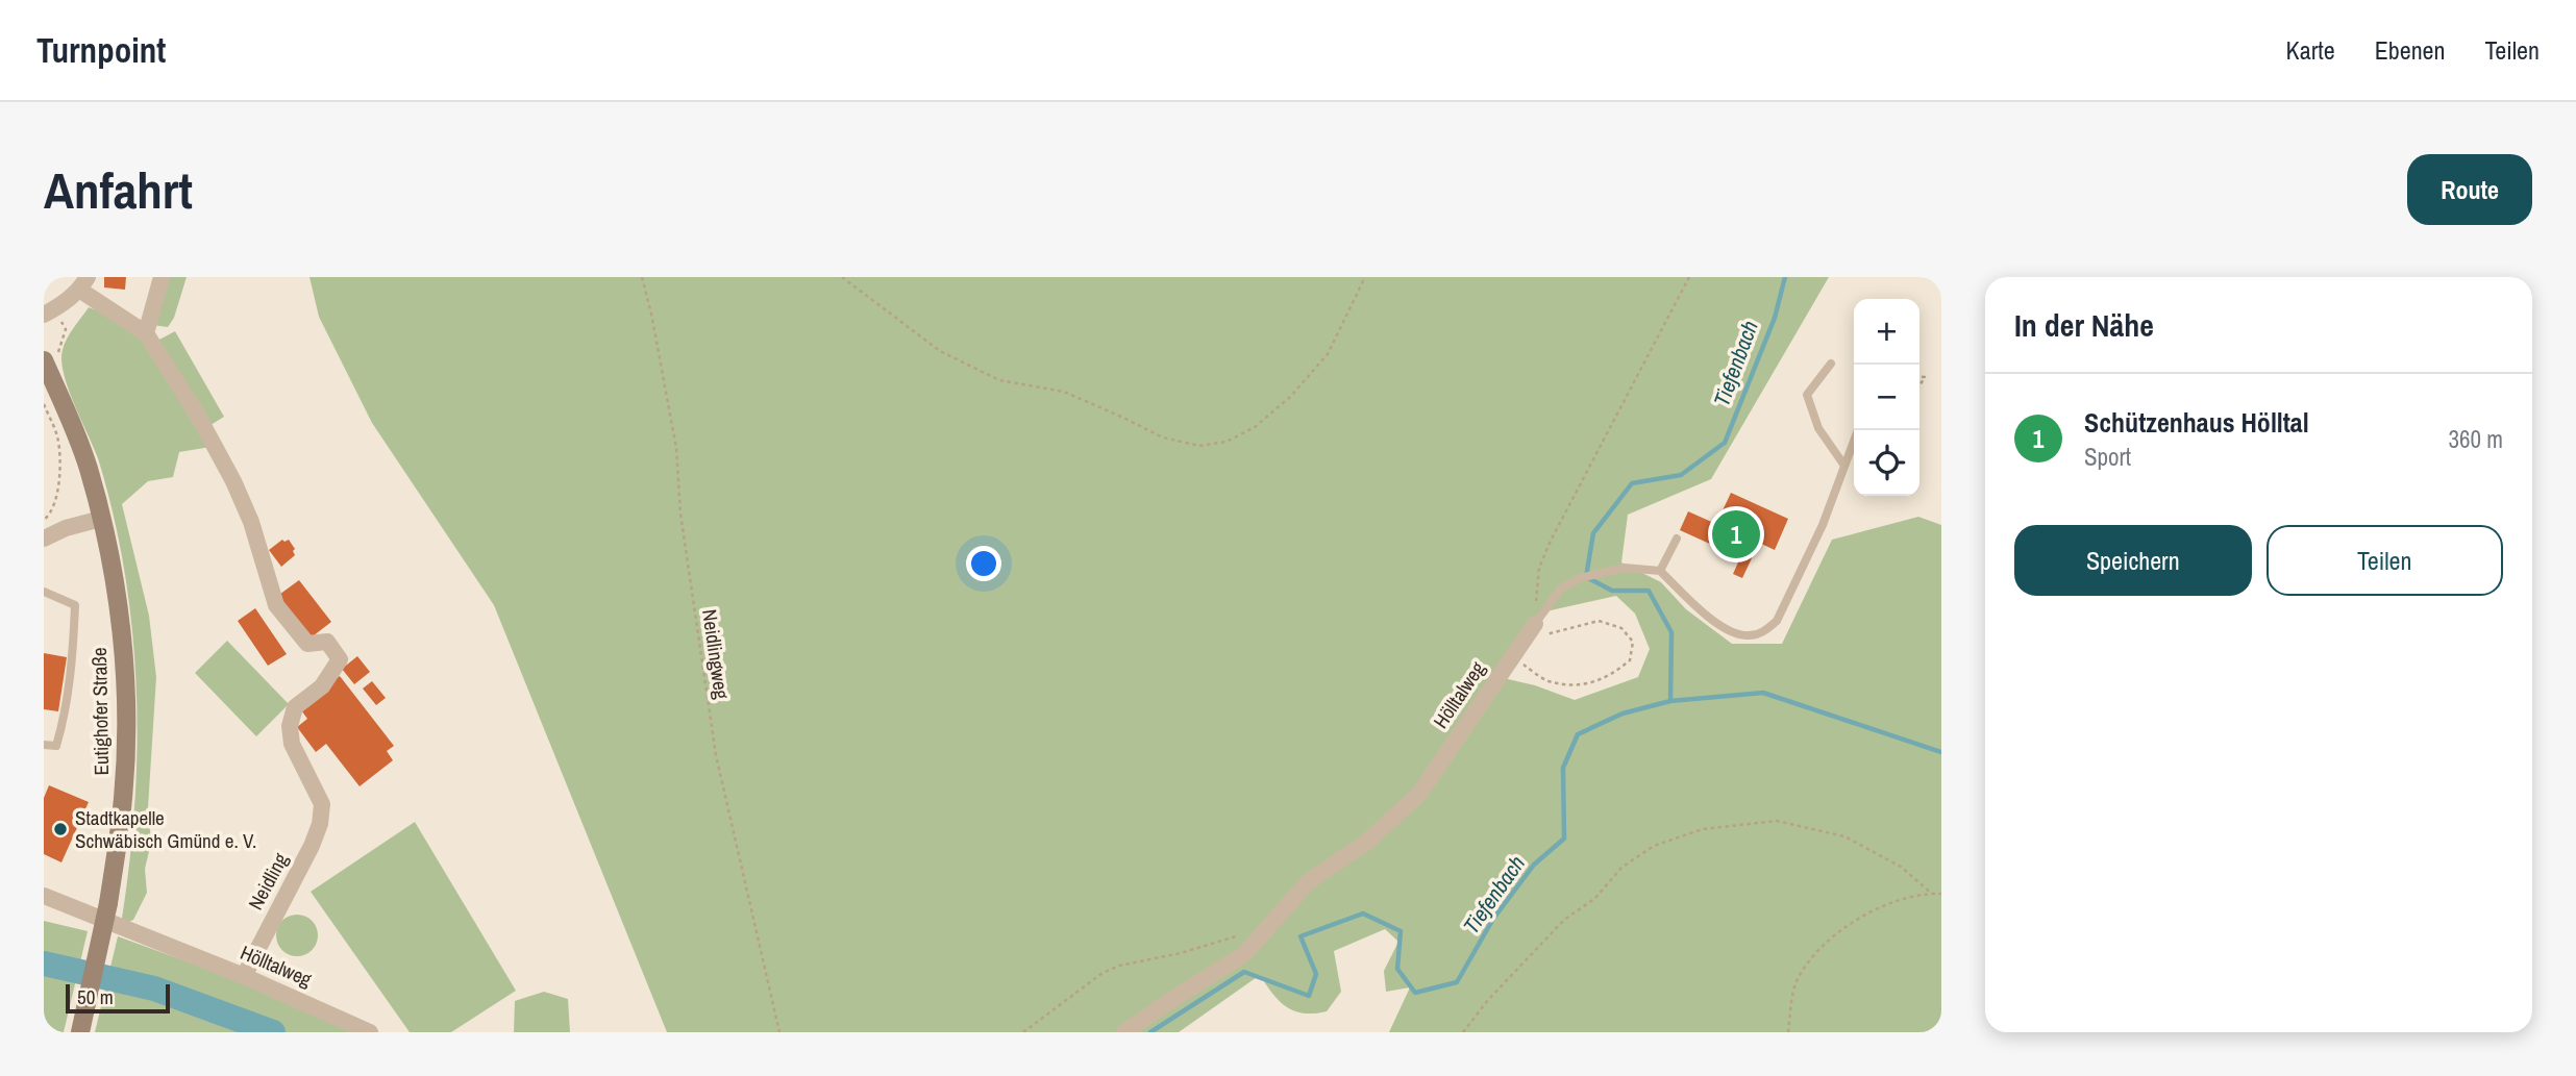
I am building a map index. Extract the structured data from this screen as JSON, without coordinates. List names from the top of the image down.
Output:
{
  "streets": {
    "street": ["Hölltalweg", "Eutighofer Straße", "Neidling"],
    "path": ["Neidlingweg"]
  },
  "crossings": [
    ["Hölltalweg", "Neidling"]
  ],
  "water": ["Tiefenbach"],
  "places": ["Stadtkapelle Schwäbisch Gmünd e. V."],
  "scale_bar": "50 m",
  "page": {
    "header": "Turnpoint",
    "nav": ["Karte", "Ebenen", "Teilen"],
    "buttons": [
      "Route",
      ["Speichern", "Teilen"]
    ],
    "title": "Anfahrt",
    "heading": "In der Nähe",
    "map_buttons": ["+", "−"],
    "list": [
      {
        "mark": "1",
        "name": "Schützenhaus Hölltal",
        "note": "Sport",
        "value": "360 m"
      }
    ],
    "pins": "1",
    "scale": "50 m"
  }
}
